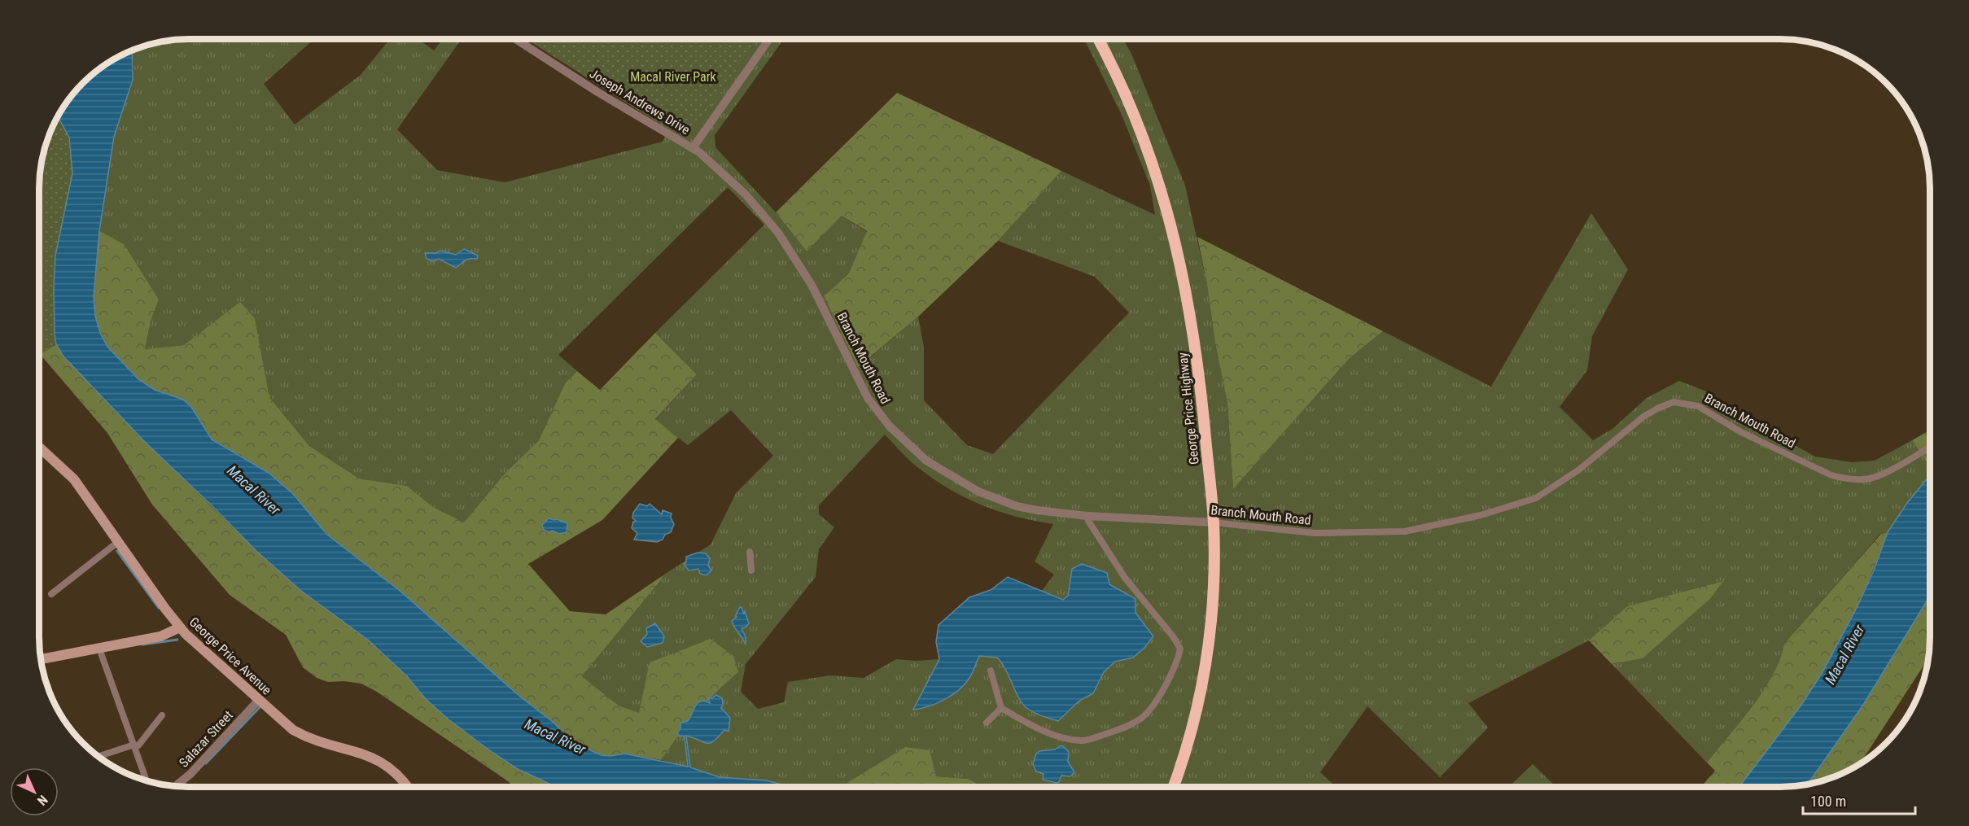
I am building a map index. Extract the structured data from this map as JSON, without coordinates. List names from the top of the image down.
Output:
{
  "streets": {
    "highway": ["George Price Highway"],
    "main road": ["George Price Avenue"],
    "street": ["Joseph Andrews Drive", "Branch Mouth Road", "Salazar Street"]
  },
  "crossings": [
    ["Joseph Andrews Drive", "Branch Mouth Road"],
    ["Branch Mouth Road", "George Price Highway"],
    ["George Price Avenue", "Salazar Street"]
  ],
  "water": ["Macal River"],
  "parks": ["Macal River Park"],
  "scale_bar": "100 m",
  "north": "bottom right"
}
